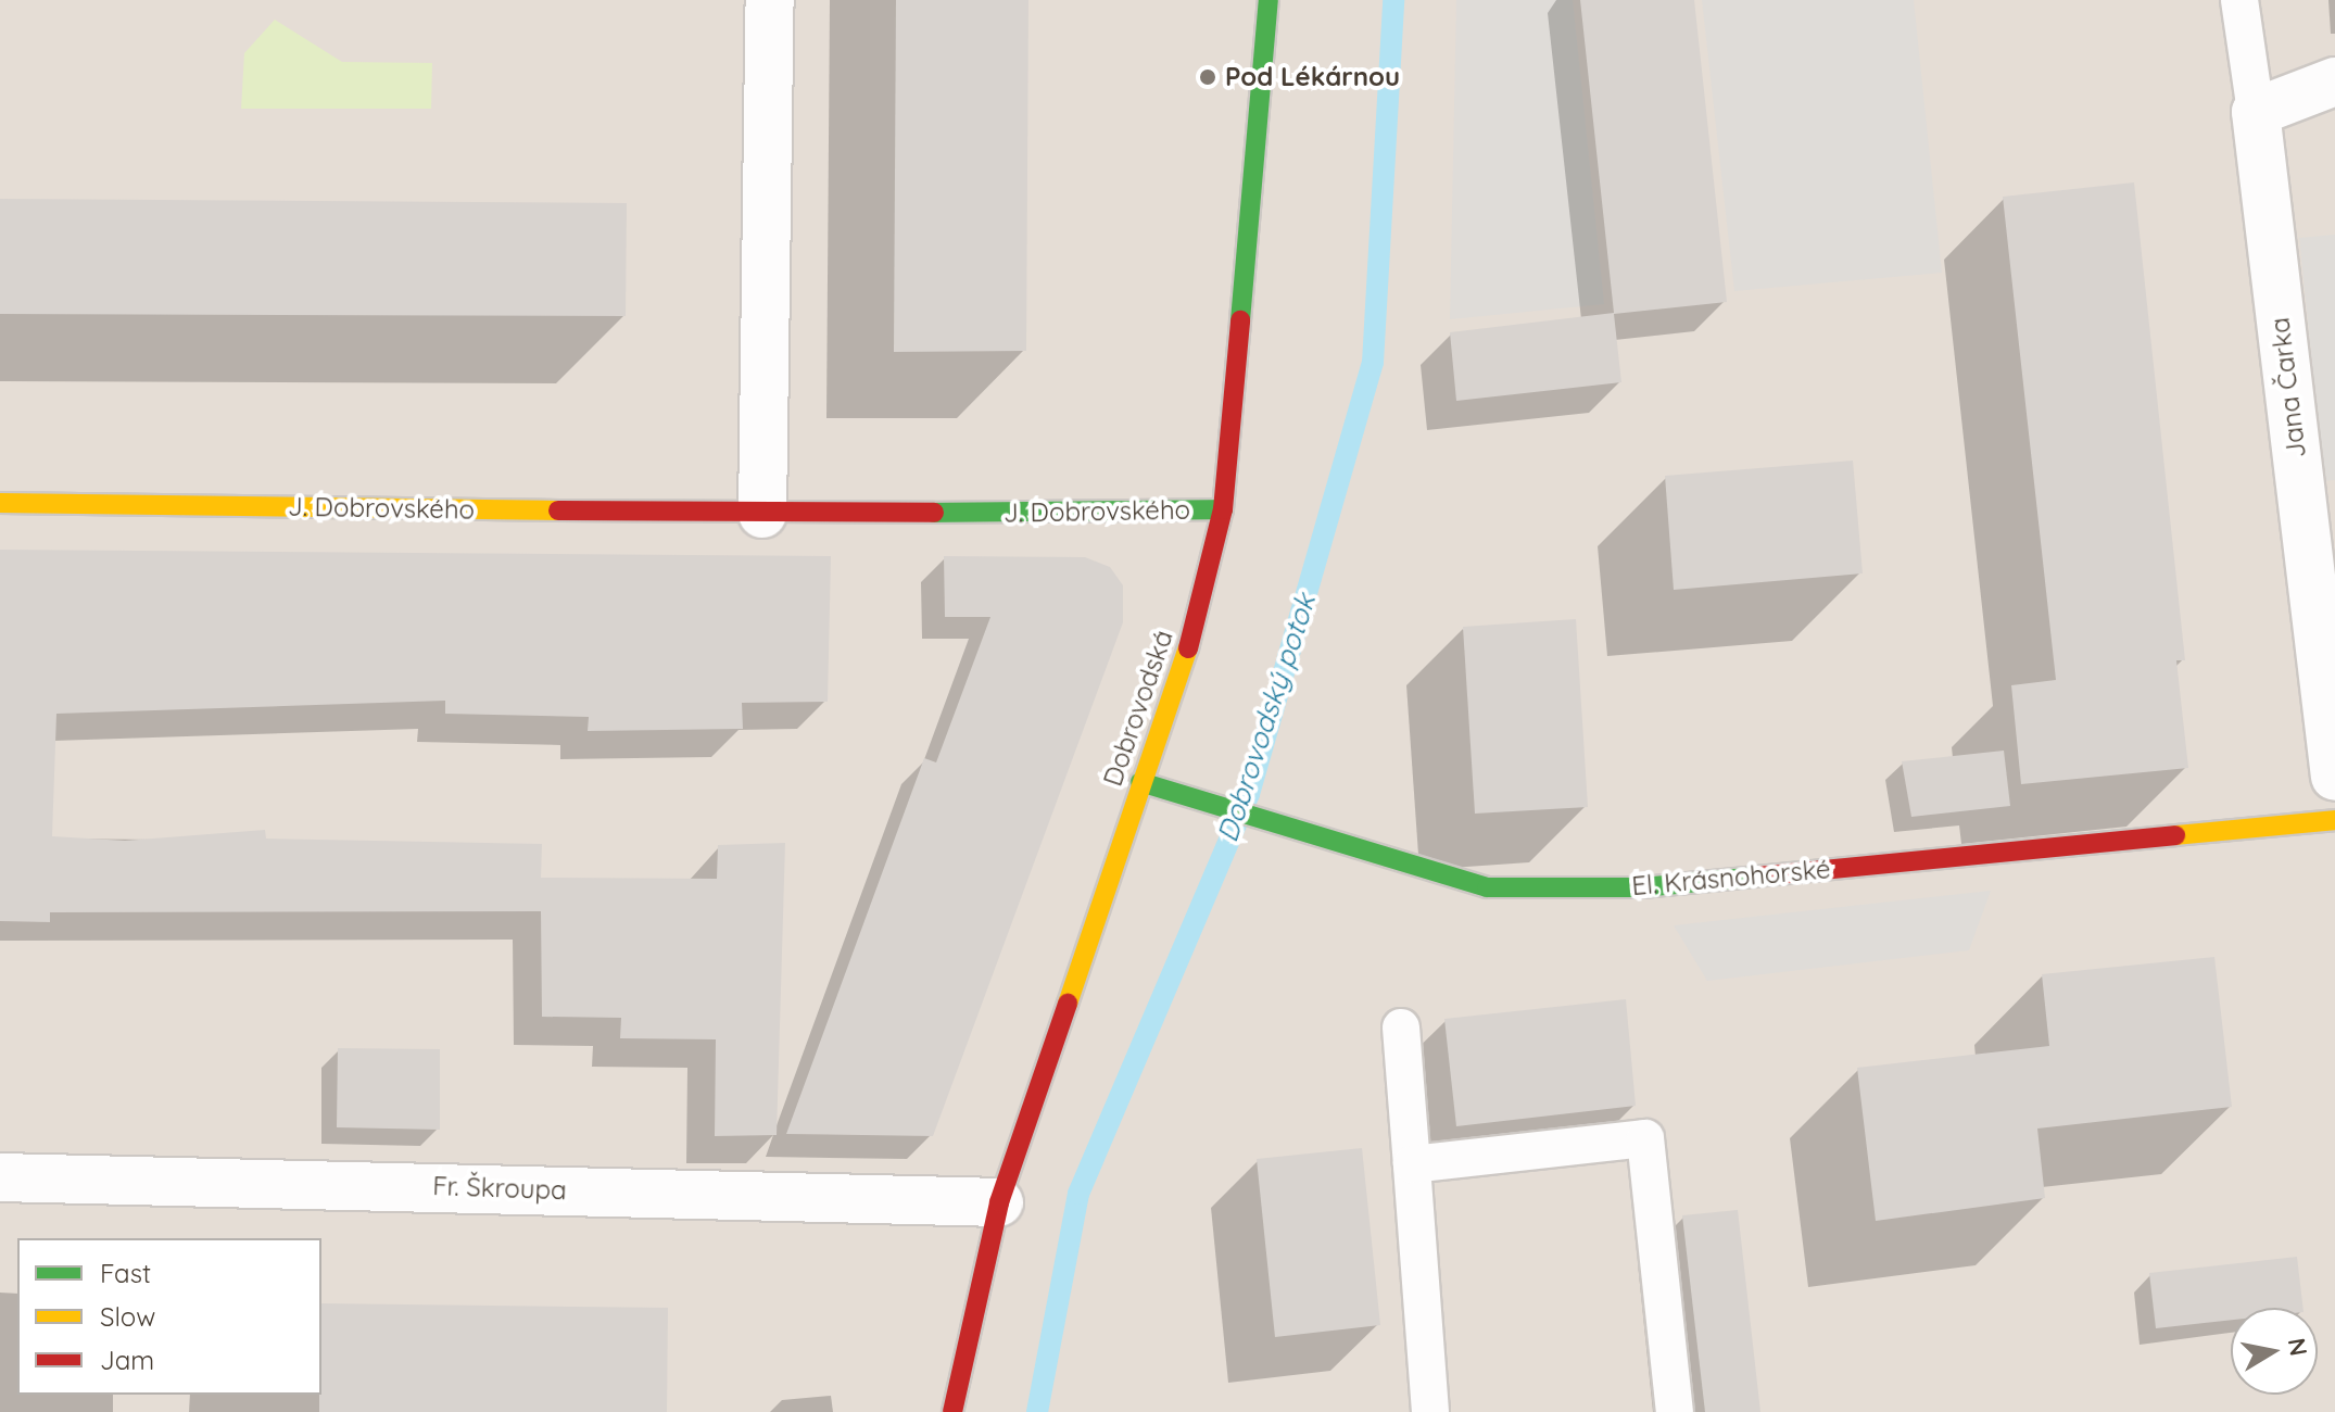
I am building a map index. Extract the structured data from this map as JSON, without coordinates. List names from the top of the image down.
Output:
{
  "streets": {
    "street": [
      "Jana Čarka",
      "J. Dobrovského",
      "Dobrovodská",
      "El. Krásnohorské",
      "Fr. Škroupa"
    ]
  },
  "crossings": [
    ["J. Dobrovského", "Dobrovodská"],
    ["Dobrovodská", "El. Krásnohorské"],
    ["Dobrovodská", "Fr. Škroupa"]
  ],
  "water": ["Dobrovodský potok"],
  "places": ["Pod Lékárnou"],
  "legend": ["Fast", "Slow", "Jam"],
  "north": "right"
}
